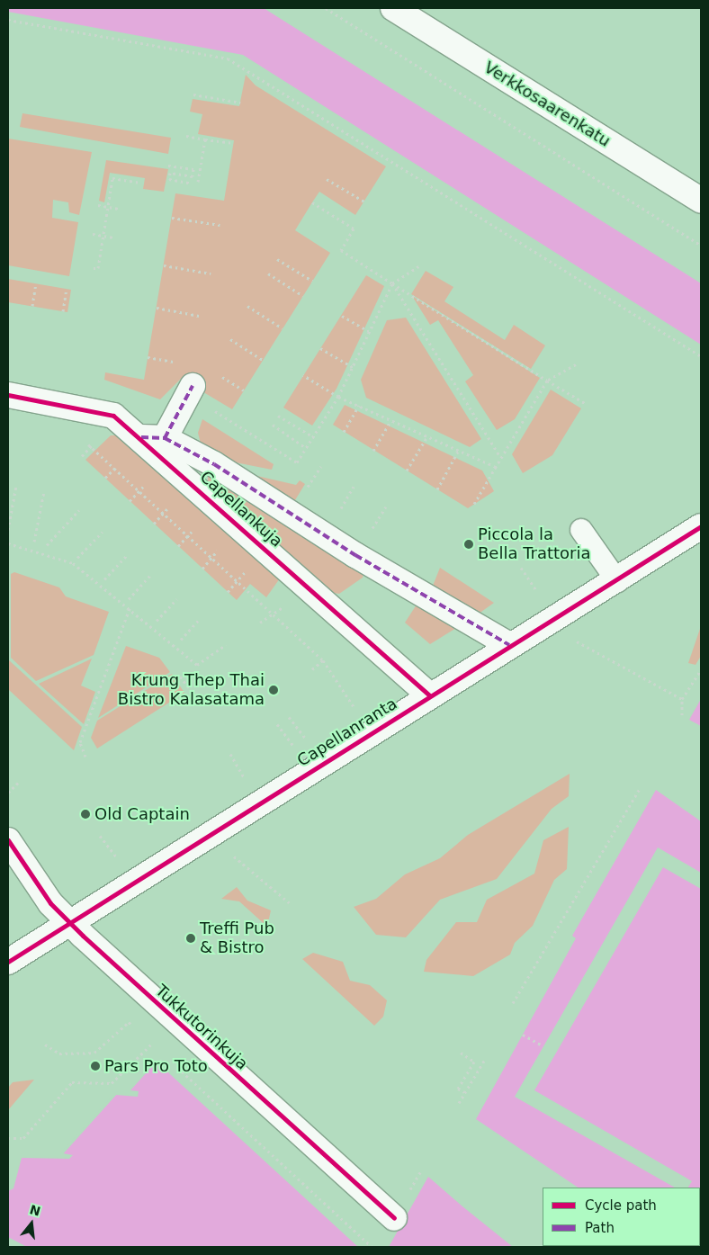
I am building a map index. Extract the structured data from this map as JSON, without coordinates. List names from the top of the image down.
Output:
{
  "streets": {
    "street": [
      "Verkkosaarenkatu",
      "Capellankuja",
      "Capellanranta",
      "Tukkutorinkuja"
    ]
  },
  "crossings": [
    ["Capellankuja", "Capellanranta"],
    ["Capellanranta", "Tukkutorinkuja"]
  ],
  "places": [
    "Piccola la Bella Trattoria",
    "Krung Thep Thai Bistro Kalasatama",
    "Old Captain",
    "Treffi Pub & Bistro",
    "Pars Pro Toto"
  ],
  "legend": ["Cycle path", "Path"],
  "north": "top"
}
